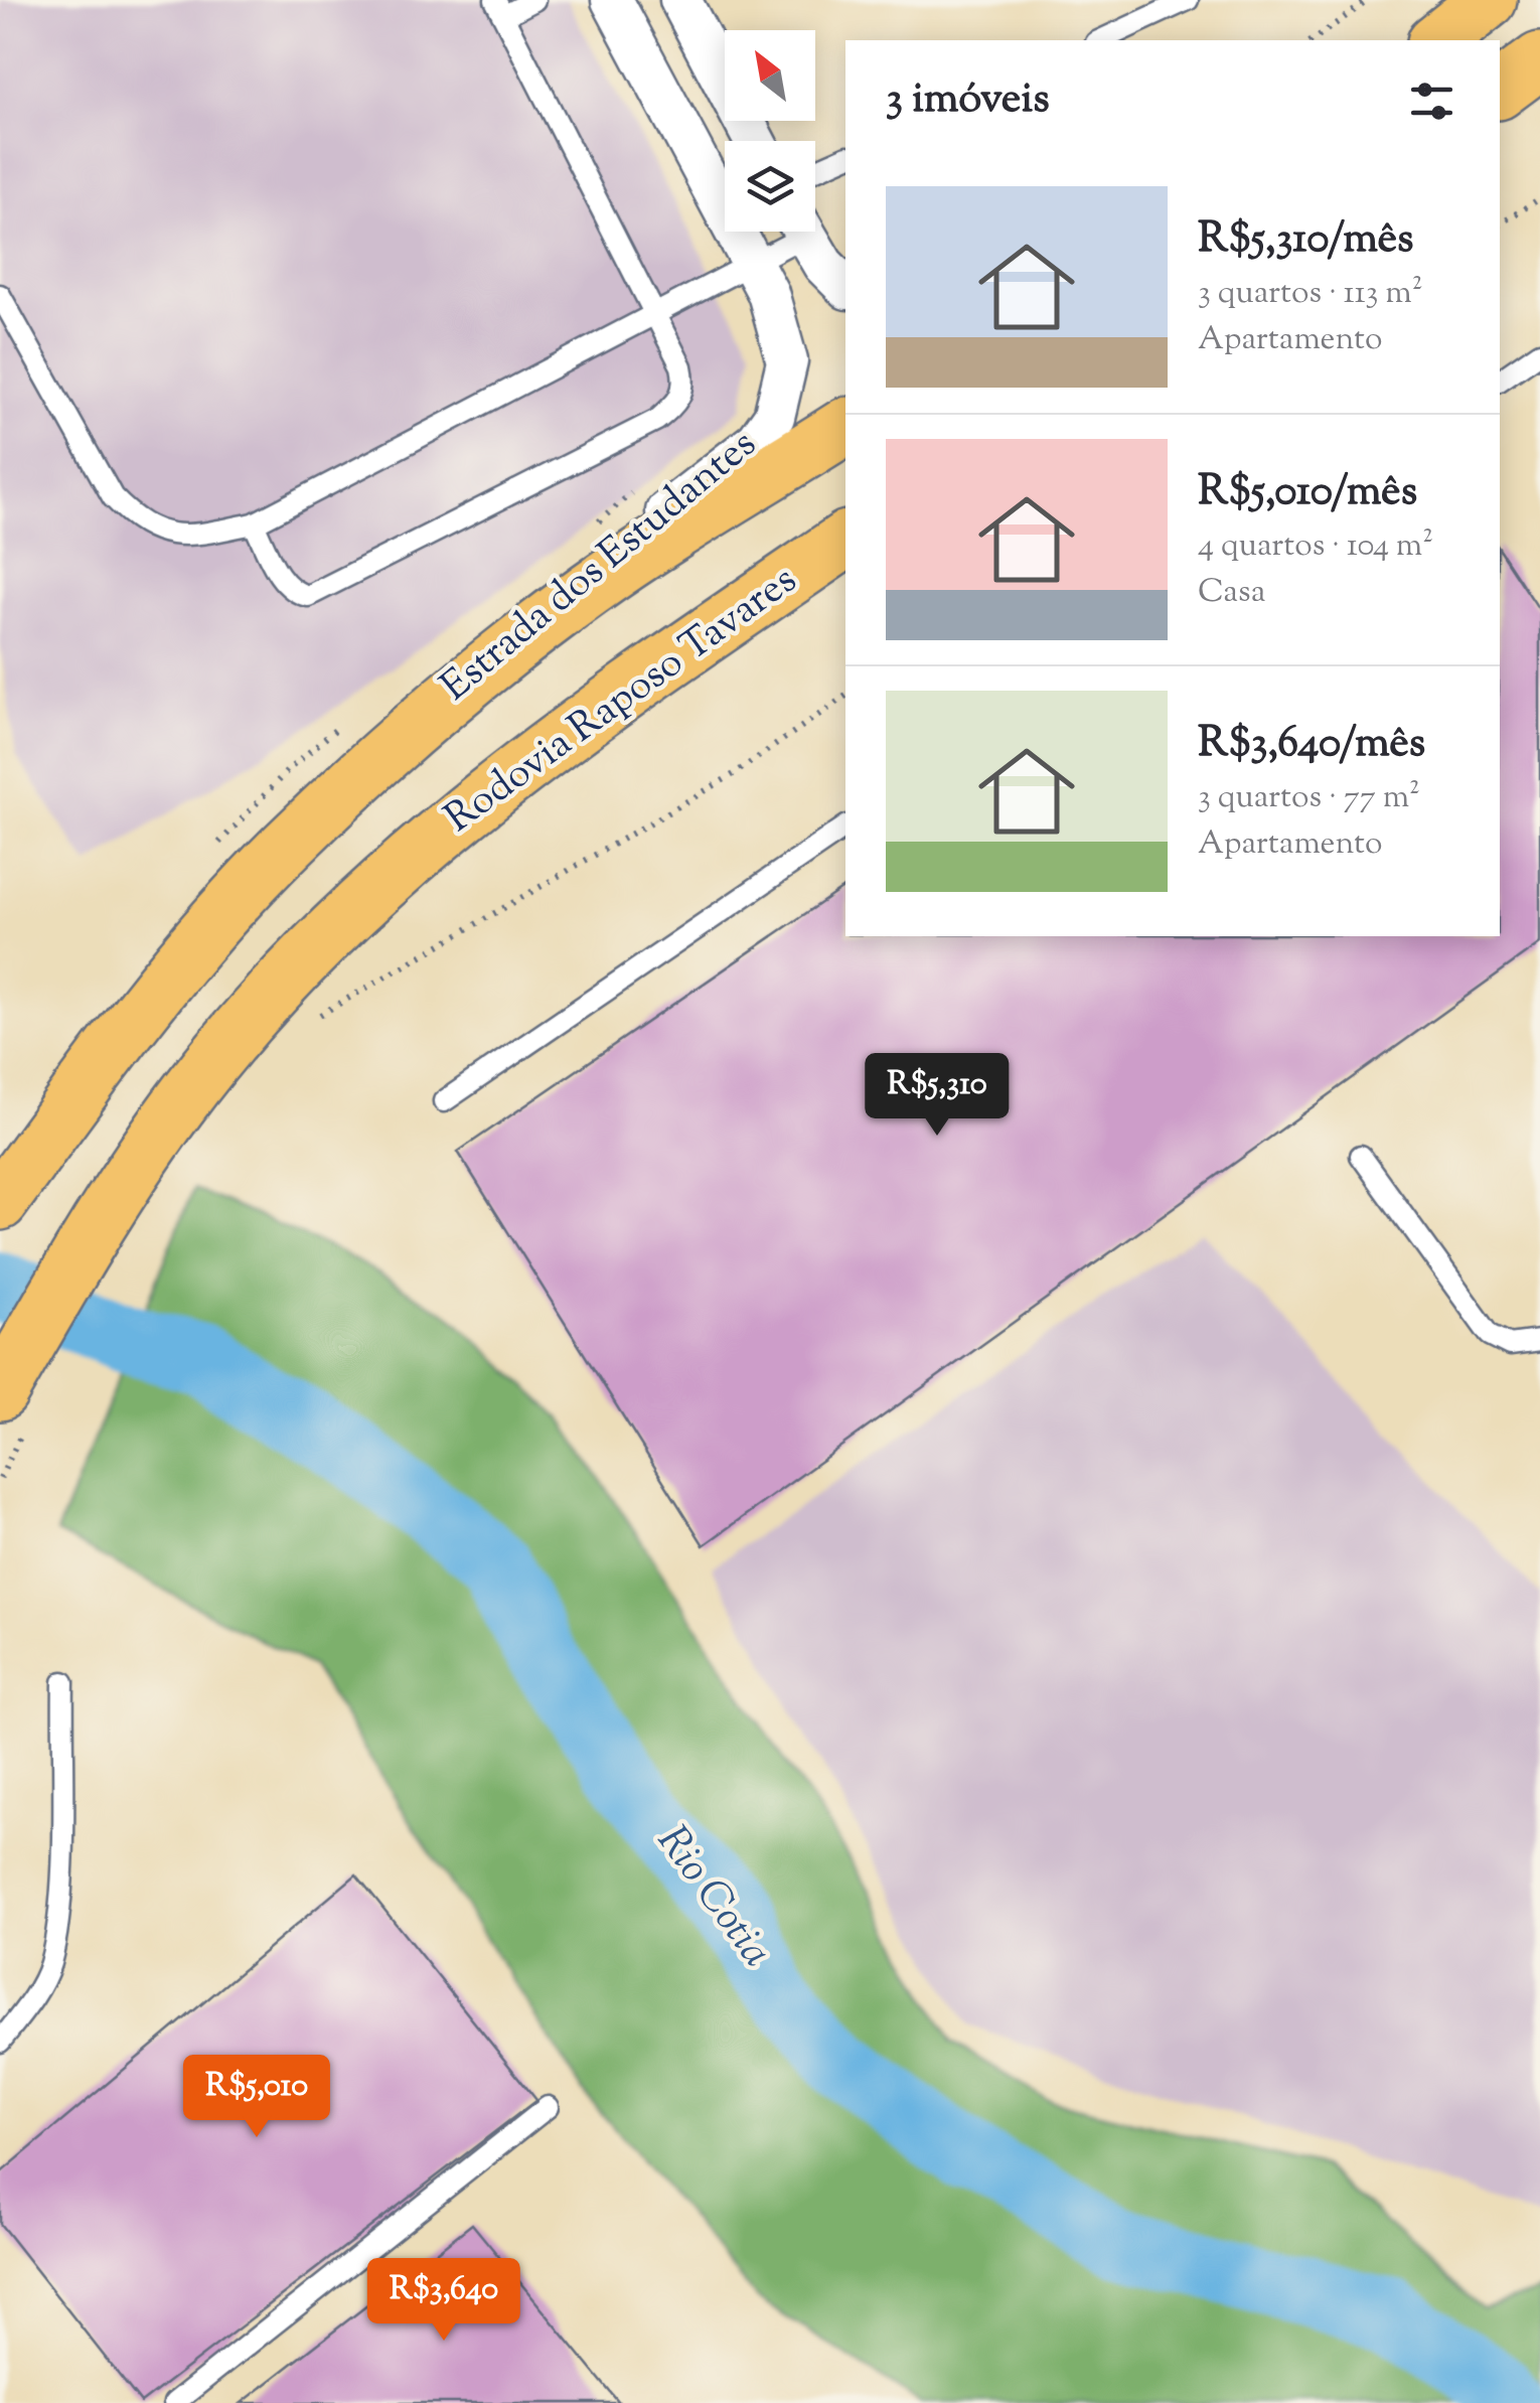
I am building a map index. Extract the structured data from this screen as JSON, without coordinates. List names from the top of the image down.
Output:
{
  "streets": {
    "highway": ["Rodovia Raposo Tavares"],
    "street": ["Estrada dos Estudantes"]
  },
  "water": ["Rio Cotia"],
  "north": "top left",
  "page": {
    "heading": "3 imóveis",
    "list": [
      {
        "name": "R$5,310/mês",
        "note": "3 quartos · 113 m² · Apartamento"
      },
      {
        "name": "R$5,010/mês",
        "note": "4 quartos · 104 m² · Casa"
      },
      {
        "name": "R$3,640/mês",
        "note": "3 quartos · 77 m² · Apartamento"
      }
    ],
    "price": ["R$5,310", "R$5,010", "R$3,640"]
  }
}
